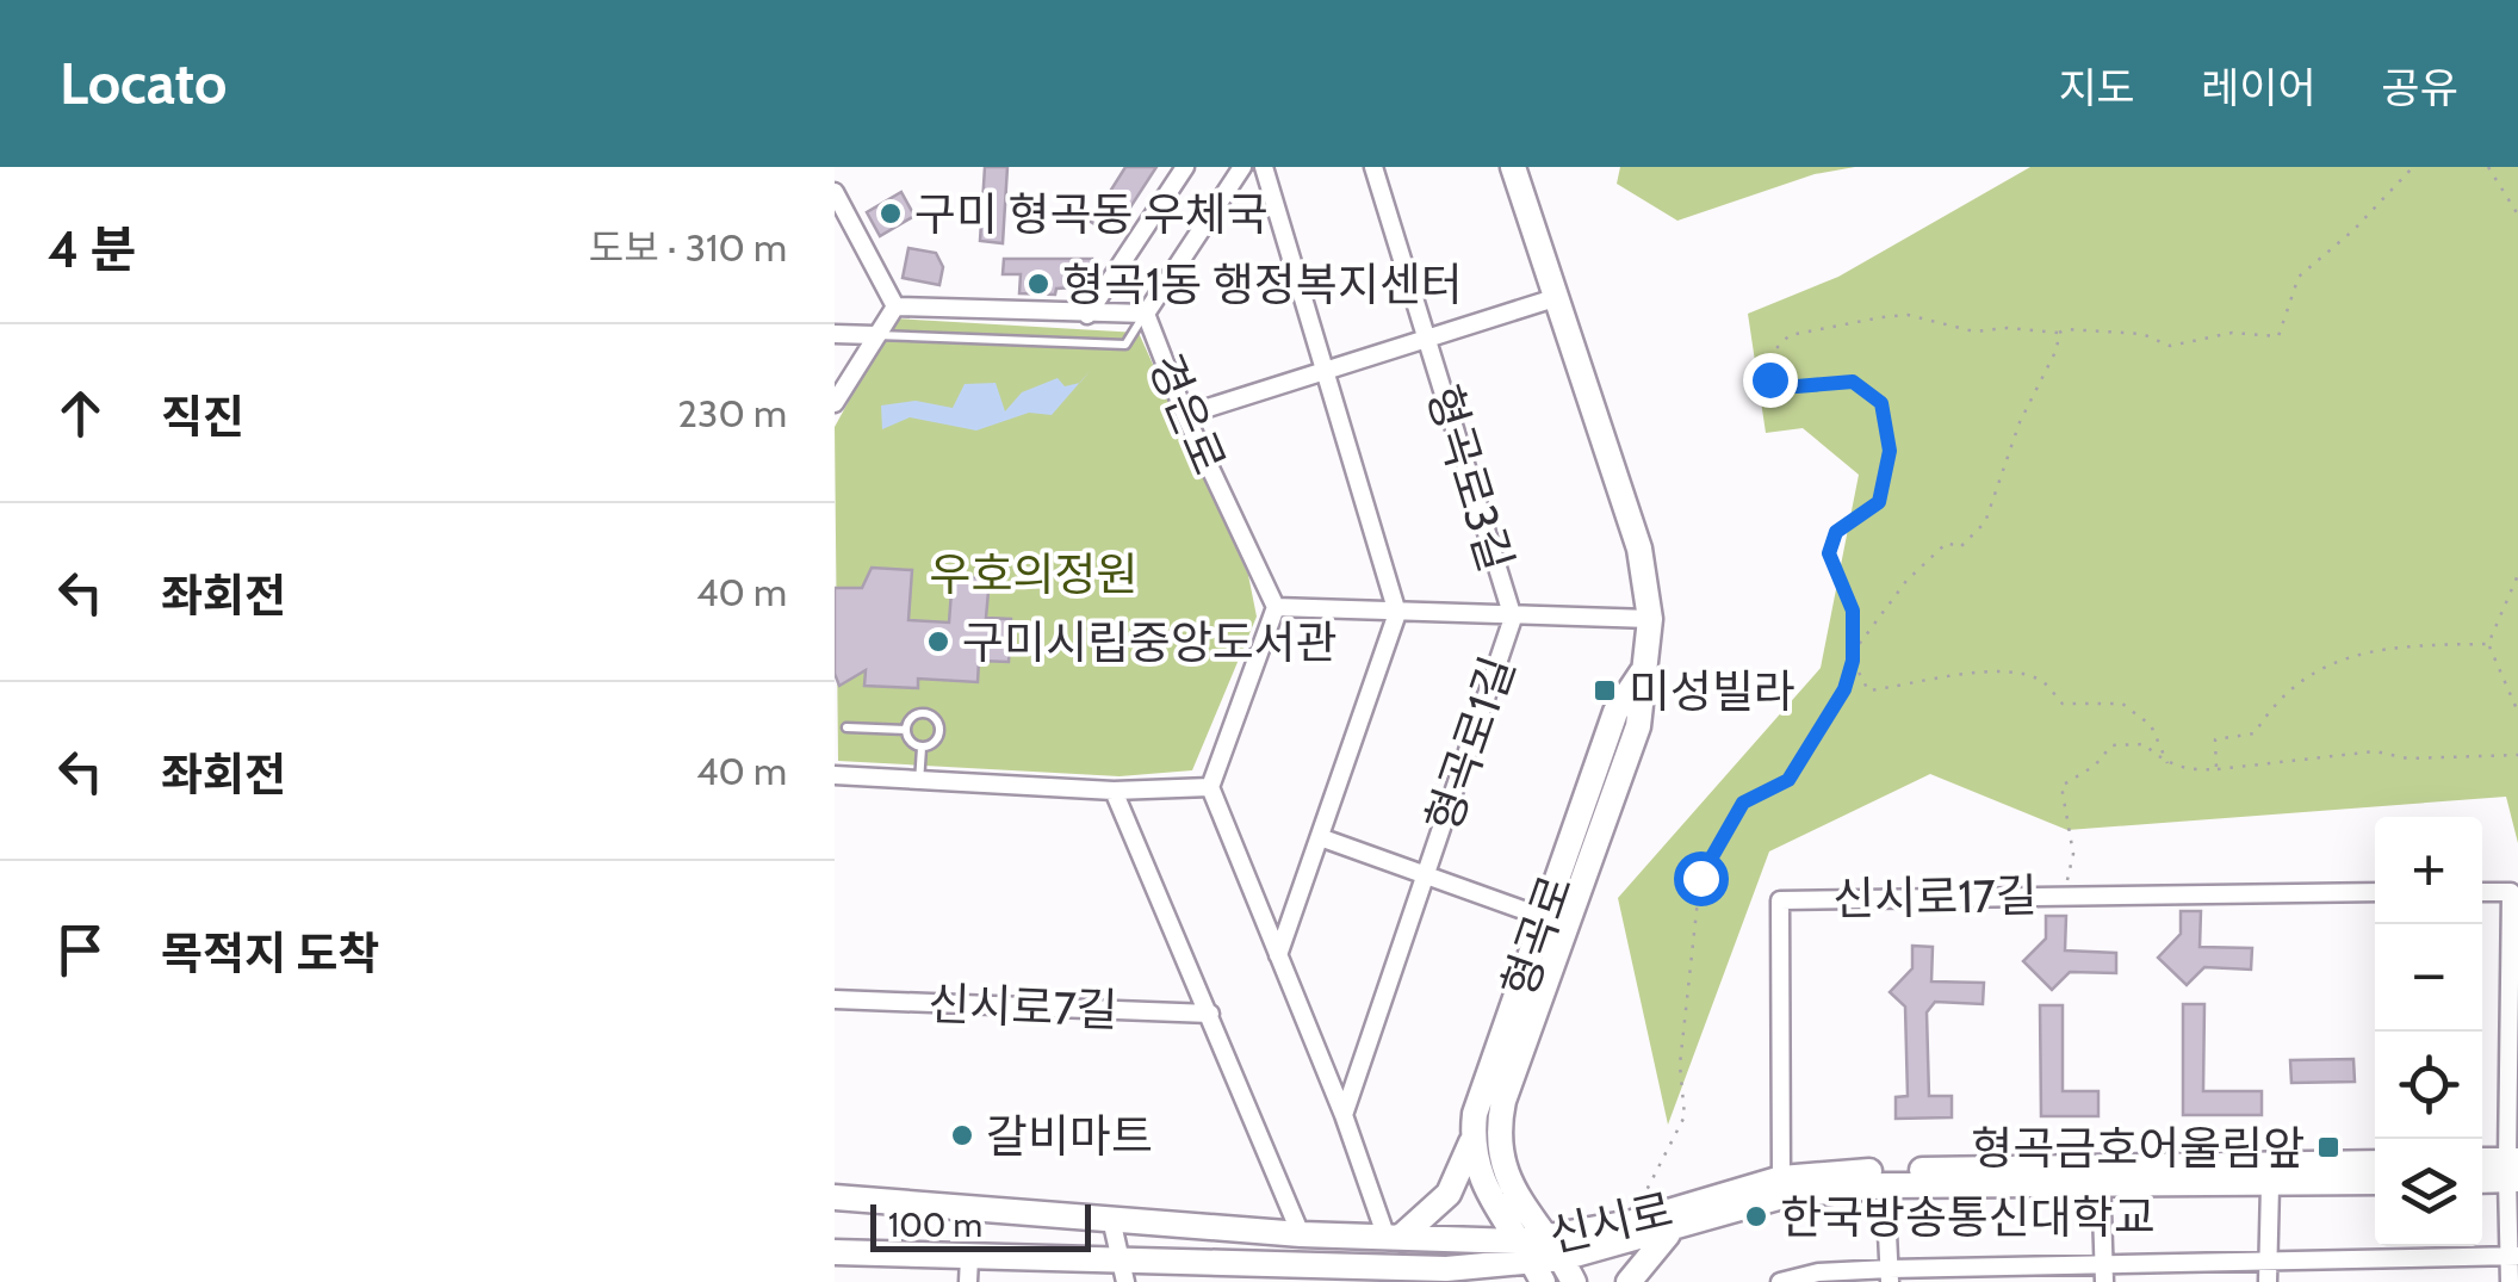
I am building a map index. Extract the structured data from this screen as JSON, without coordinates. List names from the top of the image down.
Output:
{
  "streets": {
    "street": [
      "경은로",
      "형곡로3길",
      "형곡로1길",
      "신시로17길",
      "형곡로",
      "신시로7길",
      "신시로"
    ]
  },
  "crossings": [
    ["경은로", "형곡로3길"],
    ["형곡로3길", "형곡로1길"],
    ["형곡로3길", "형곡로"],
    ["형곡로1길", "형곡로"],
    ["신시로17길", "신시로"],
    ["형곡로", "신시로"]
  ],
  "parks": ["우호의정원"],
  "places": {
    "other": [
      "구미 형곡동 우체국",
      "형곡1동 행정복지센터",
      "구미시립중앙도서관",
      "갈비마트",
      "한국방송통신대학교"
    ],
    "transit": ["미성빌라", "형곡금호어울림앞"]
  },
  "scale_bar": "100 m",
  "page": {
    "header": "Locato",
    "nav": ["지도", "레이어", "공유"],
    "heading": ["4 분", "도보 · 310 m"],
    "list": [
      ["직진", "230 m"],
      ["좌회전", "40 m"],
      ["좌회전", "40 m"],
      "목적지 도착"
    ],
    "map_buttons": ["+", "−"],
    "scale": "100 m"
  }
}
